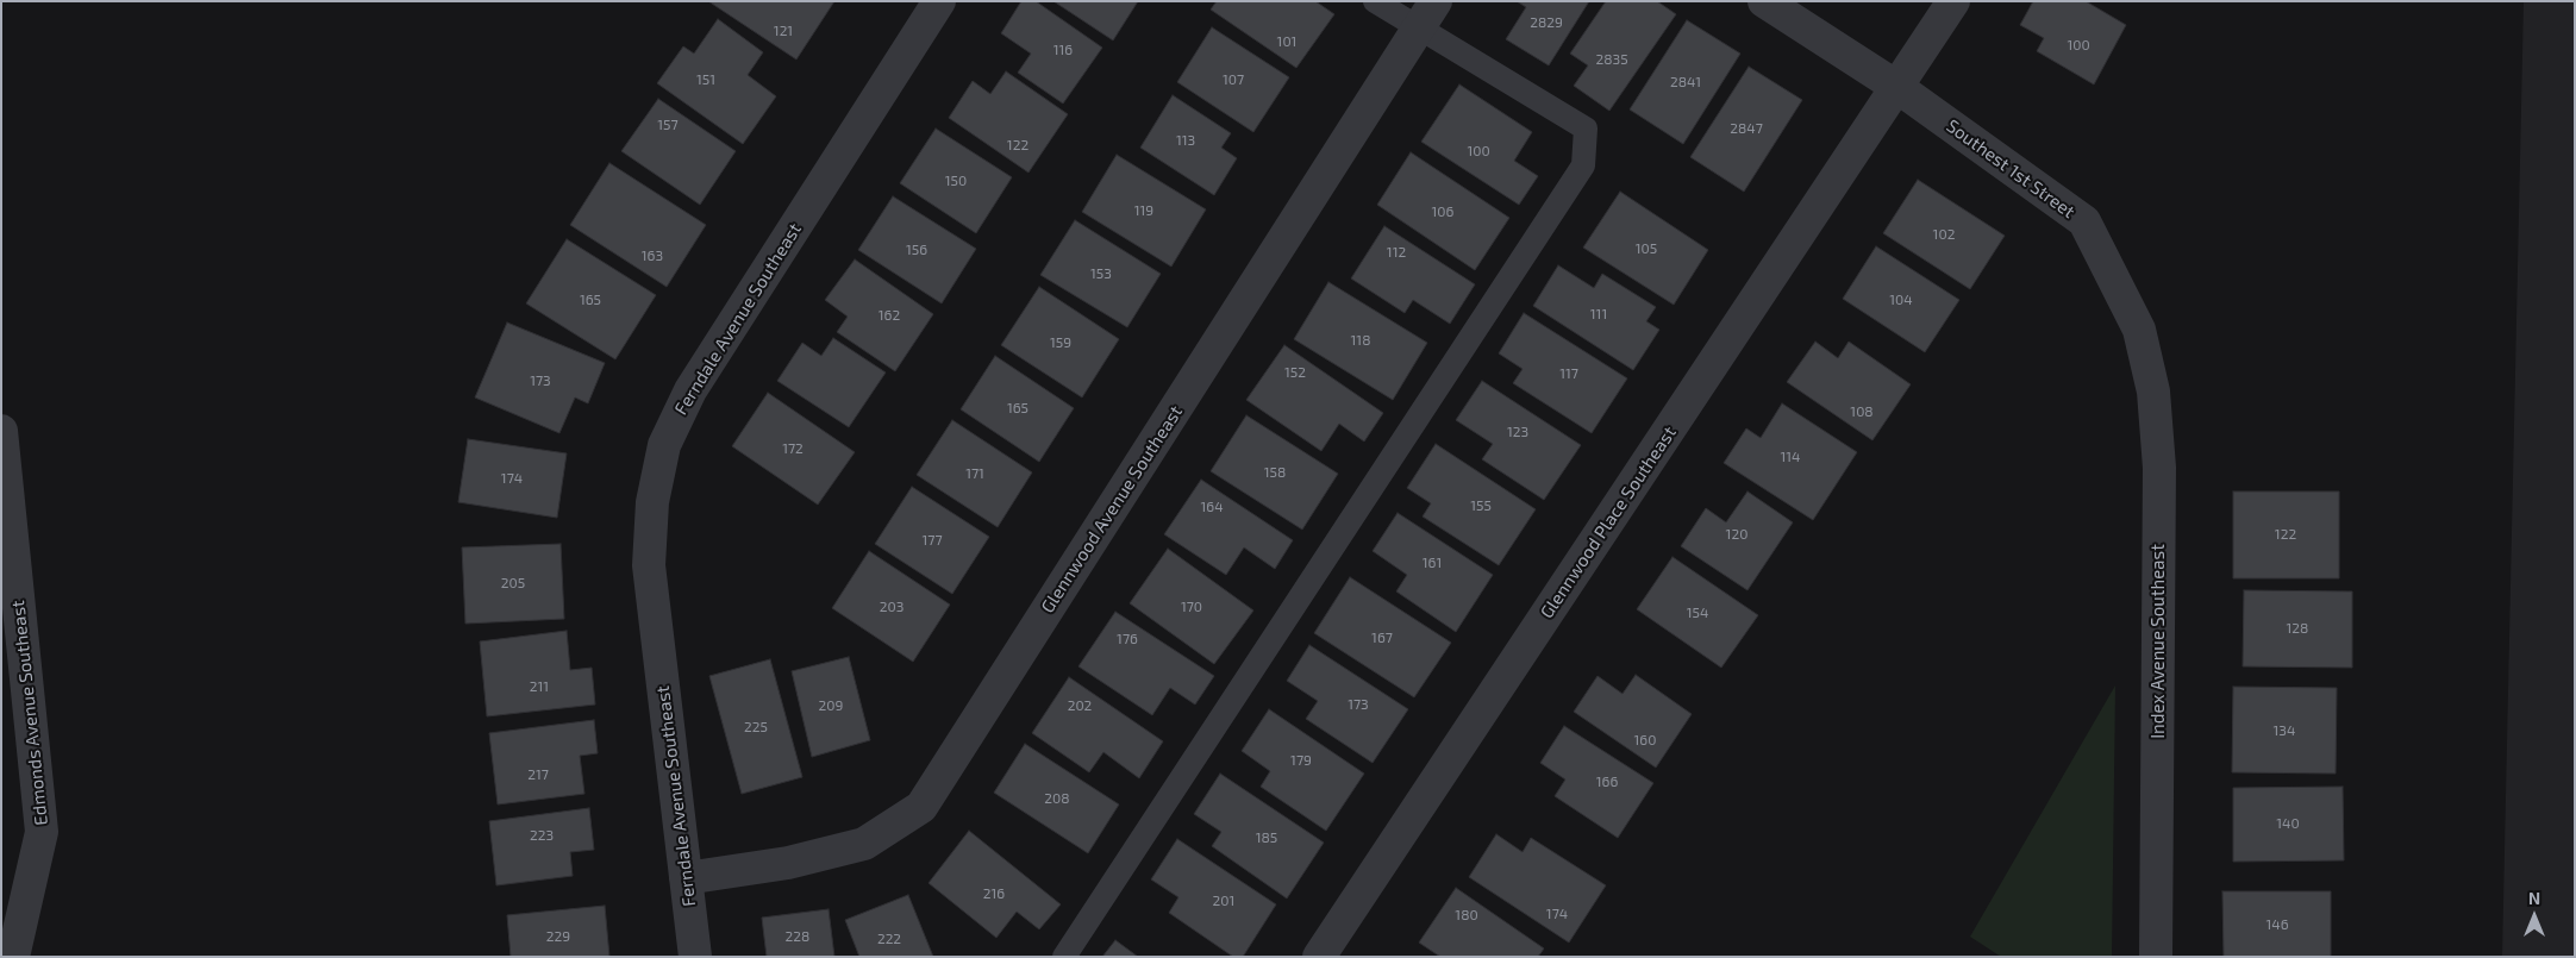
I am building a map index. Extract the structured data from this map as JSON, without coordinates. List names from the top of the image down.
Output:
{
  "streets": {
    "street": [
      "Southest 1st Street",
      "Ferndale Avenue Southeast",
      "Glennwood Avenue Southeast",
      "Glennwood Place Southeast",
      "Index Avenue Southeast",
      "Edmonds Avenue Southeast"
    ]
  },
  "crossings": [
    ["Southest 1st Street", "Glennwood Place Southeast"],
    ["Southest 1st Street", "Index Avenue Southeast"],
    ["Ferndale Avenue Southeast", "Glennwood Avenue Southeast"]
  ],
  "house_numbers": [
    "2829",
    "121",
    "101",
    "100",
    "116",
    "2835",
    "151",
    "107",
    "2841",
    "157",
    "2847",
    "113",
    "122",
    "100",
    "150",
    "119",
    "106",
    "102",
    "105",
    "156",
    "112",
    "163",
    "153",
    "165",
    "104",
    "111",
    "162",
    "118",
    "159",
    "152",
    "117",
    "173",
    "165",
    "108",
    "123",
    "172",
    "114",
    "158",
    "171",
    "174",
    "155",
    "164",
    "120",
    "122",
    "177",
    "161",
    "205",
    "203",
    "170",
    "154",
    "128",
    "167",
    "176",
    "211",
    "173",
    "209",
    "202",
    "225",
    "134",
    "160",
    "179",
    "217",
    "166",
    "208",
    "140",
    "223",
    "185",
    "216",
    "201",
    "174",
    "180",
    "146",
    "229",
    "228",
    "222"
  ],
  "north": "top"
}
